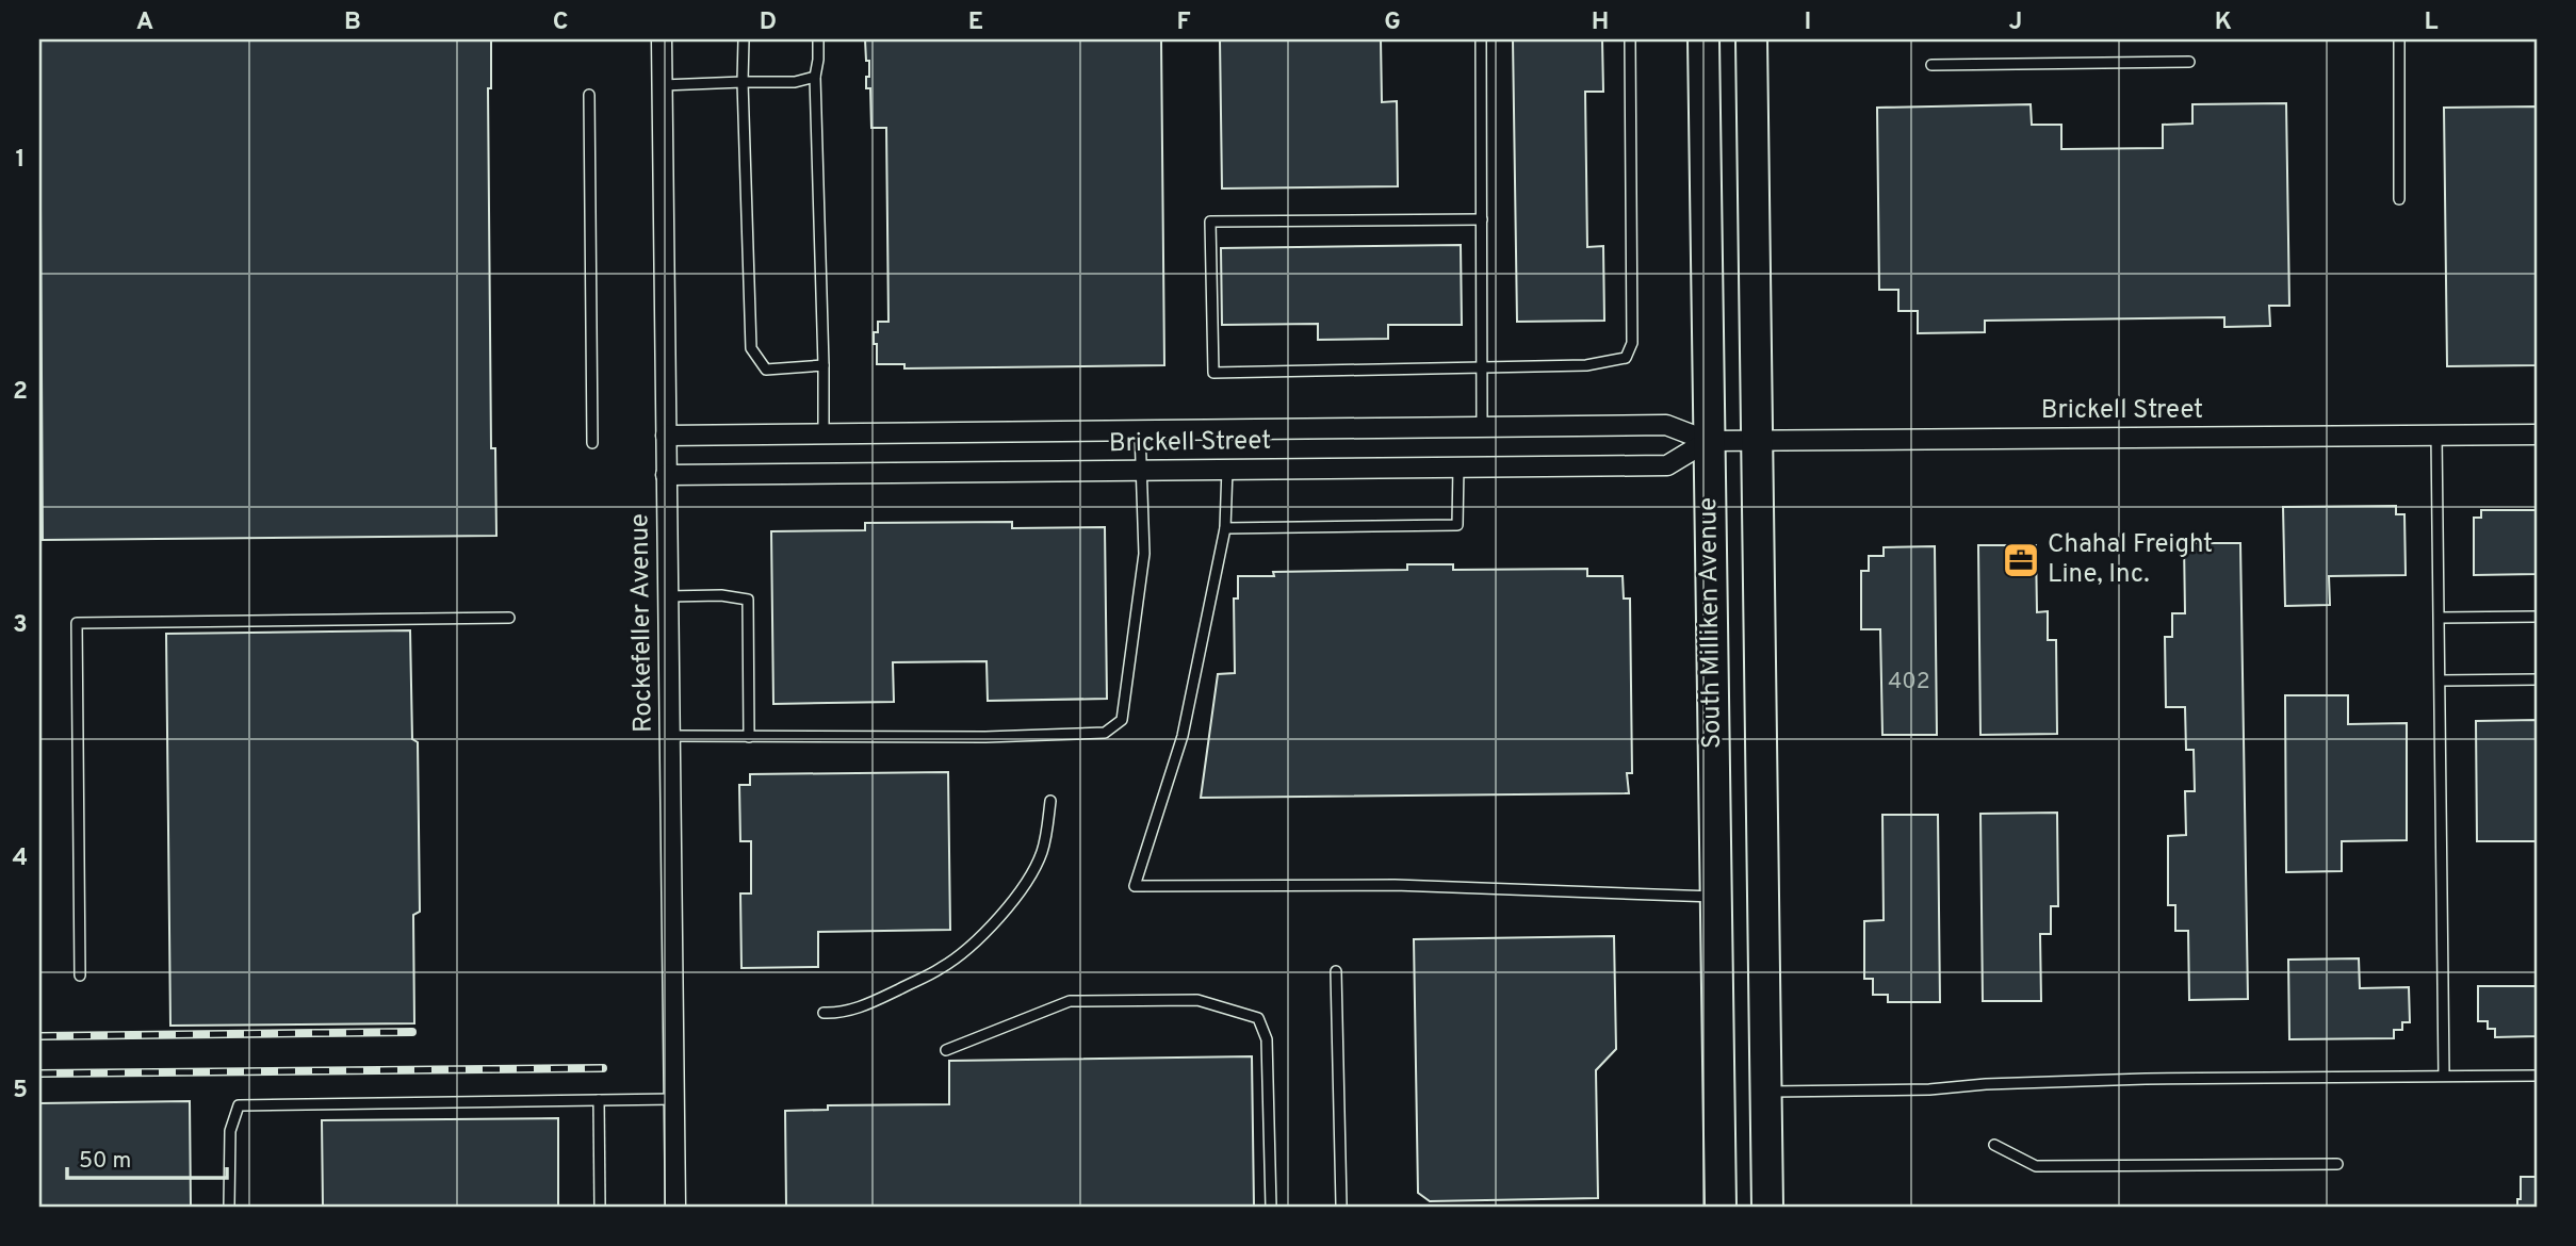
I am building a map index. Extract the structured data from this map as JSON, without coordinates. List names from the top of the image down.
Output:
{
  "streets": {
    "main road": ["South Milliken Avenue"],
    "street": ["Brickell Street", "Rockefeller Avenue"]
  },
  "crossings": [
    ["Brickell Street", "Rockefeller Avenue"],
    ["Brickell Street", "South Milliken Avenue"]
  ],
  "places": {
    "office": ["Chahal Freight Line, Inc."]
  },
  "house_numbers": ["402"],
  "scale_bar": "50 m",
  "grid": {
    "columns": [
      "A",
      "B",
      "C",
      "D",
      "E",
      "F",
      "G",
      "H",
      "I",
      "J",
      "K",
      "L"
    ],
    "rows": [
      "1",
      "2",
      "3",
      "4",
      "5"
    ]
  }
}
